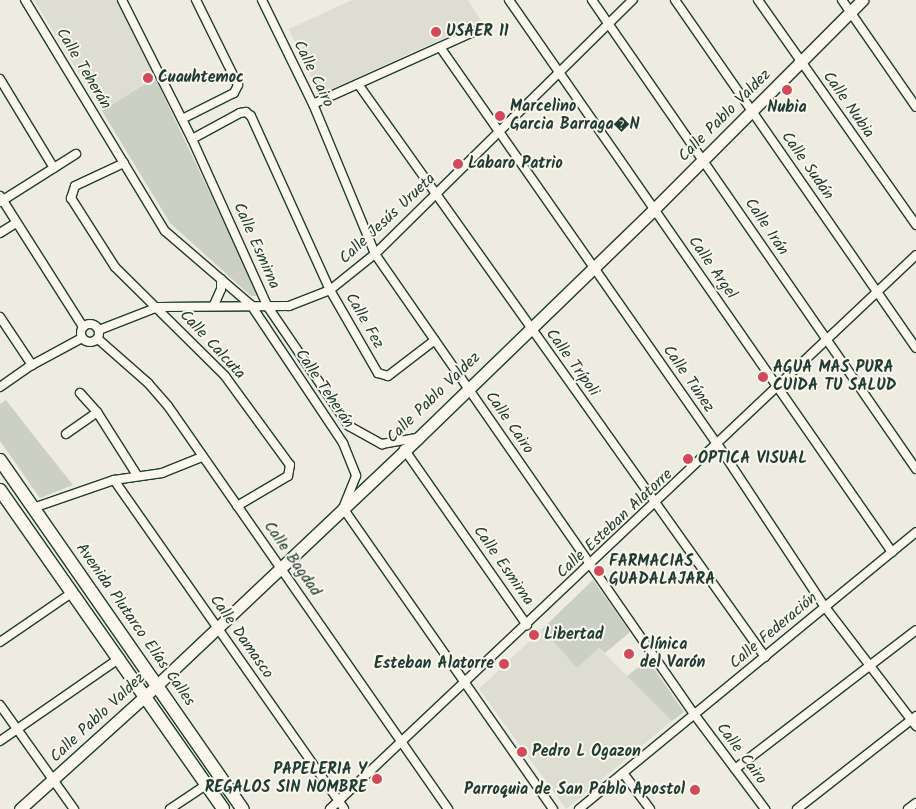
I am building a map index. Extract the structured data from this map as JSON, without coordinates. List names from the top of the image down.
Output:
{
  "streets": {
    "main road": ["Avenida Plutarco Elías Calles"],
    "street": [
      "Calle Teherán",
      "Calle Cairo",
      "Calle Nubia",
      "Calle Pablo Valdez",
      "Calle Sudán",
      "Calle Jesús Urueta",
      "Calle Irán",
      "Calle Esmirna",
      "Calle Argel",
      "Calle Fez",
      "Calle Calcuta",
      "Calle Trípoli",
      "Calle Túnez",
      "Calle Esteban Alatorre",
      "Calle Bagdad",
      "Calle Federación",
      "Calle Damasco"
    ]
  },
  "crossings": [
    ["Calle Teherán", "Calle Pablo Valdez"],
    ["Calle Teherán", "Calle Jesús Urueta"],
    ["Calle Teherán", "Calle Calcuta"],
    ["Calle Cairo", "Calle Pablo Valdez"],
    ["Calle Cairo", "Calle Jesús Urueta"],
    ["Calle Cairo", "Calle Fez"],
    ["Calle Cairo", "Calle Esteban Alatorre"],
    ["Calle Cairo", "Calle Federación"],
    ["Calle Nubia", "Calle Pablo Valdez"],
    ["Calle Pablo Valdez", "Calle Sudán"],
    ["Calle Pablo Valdez", "Calle Irán"],
    ["Calle Pablo Valdez", "Calle Esmirna"],
    ["Calle Pablo Valdez", "Calle Argel"],
    ["Calle Pablo Valdez", "Calle Trípoli"],
    ["Calle Pablo Valdez", "Calle Túnez"],
    ["Calle Pablo Valdez", "Calle Bagdad"],
    ["Calle Pablo Valdez", "Avenida Plutarco Elías Calles"],
    ["Calle Pablo Valdez", "Calle Damasco"],
    ["Calle Sudán", "Calle Esteban Alatorre"],
    ["Calle Jesús Urueta", "Calle Irán"],
    ["Calle Jesús Urueta", "Calle Esmirna"],
    ["Calle Jesús Urueta", "Calle Argel"],
    ["Calle Jesús Urueta", "Calle Fez"],
    ["Calle Jesús Urueta", "Calle Calcuta"],
    ["Calle Jesús Urueta", "Calle Trípoli"],
    ["Calle Jesús Urueta", "Calle Túnez"],
    ["Calle Jesús Urueta", "Calle Bagdad"],
    ["Calle Irán", "Calle Esteban Alatorre"],
    ["Calle Esmirna", "Calle Fez"],
    ["Calle Esmirna", "Calle Esteban Alatorre"],
    ["Calle Argel", "Calle Esteban Alatorre"],
    ["Calle Argel", "Calle Federación"],
    ["Calle Calcuta", "Calle Bagdad"],
    ["Calle Trípoli", "Calle Esteban Alatorre"],
    ["Calle Trípoli", "Calle Federación"],
    ["Calle Túnez", "Calle Esteban Alatorre"],
    ["Calle Túnez", "Calle Federación"],
    ["Calle Esteban Alatorre", "Calle Bagdad"],
    ["Calle Esteban Alatorre", "Calle Damasco"]
  ],
  "places": [
    "USAER 11",
    "Cuauhtemoc",
    "Nubia",
    "Marcelino Garcia Barraga�N",
    "Labaro Patrio",
    "AGUA MAS PURA CUIDA TU SALUD",
    "OPTICA VISUAL",
    "FARMACIAS GUADALAJARA",
    "Libertad",
    "Clínica del Varón",
    "Esteban Alatorre",
    "Pedro L Ogazon",
    "PAPELERIA Y REGALOS SIN NOMBRE",
    "Parroquia de San Pablo Apostol"
  ]
}
